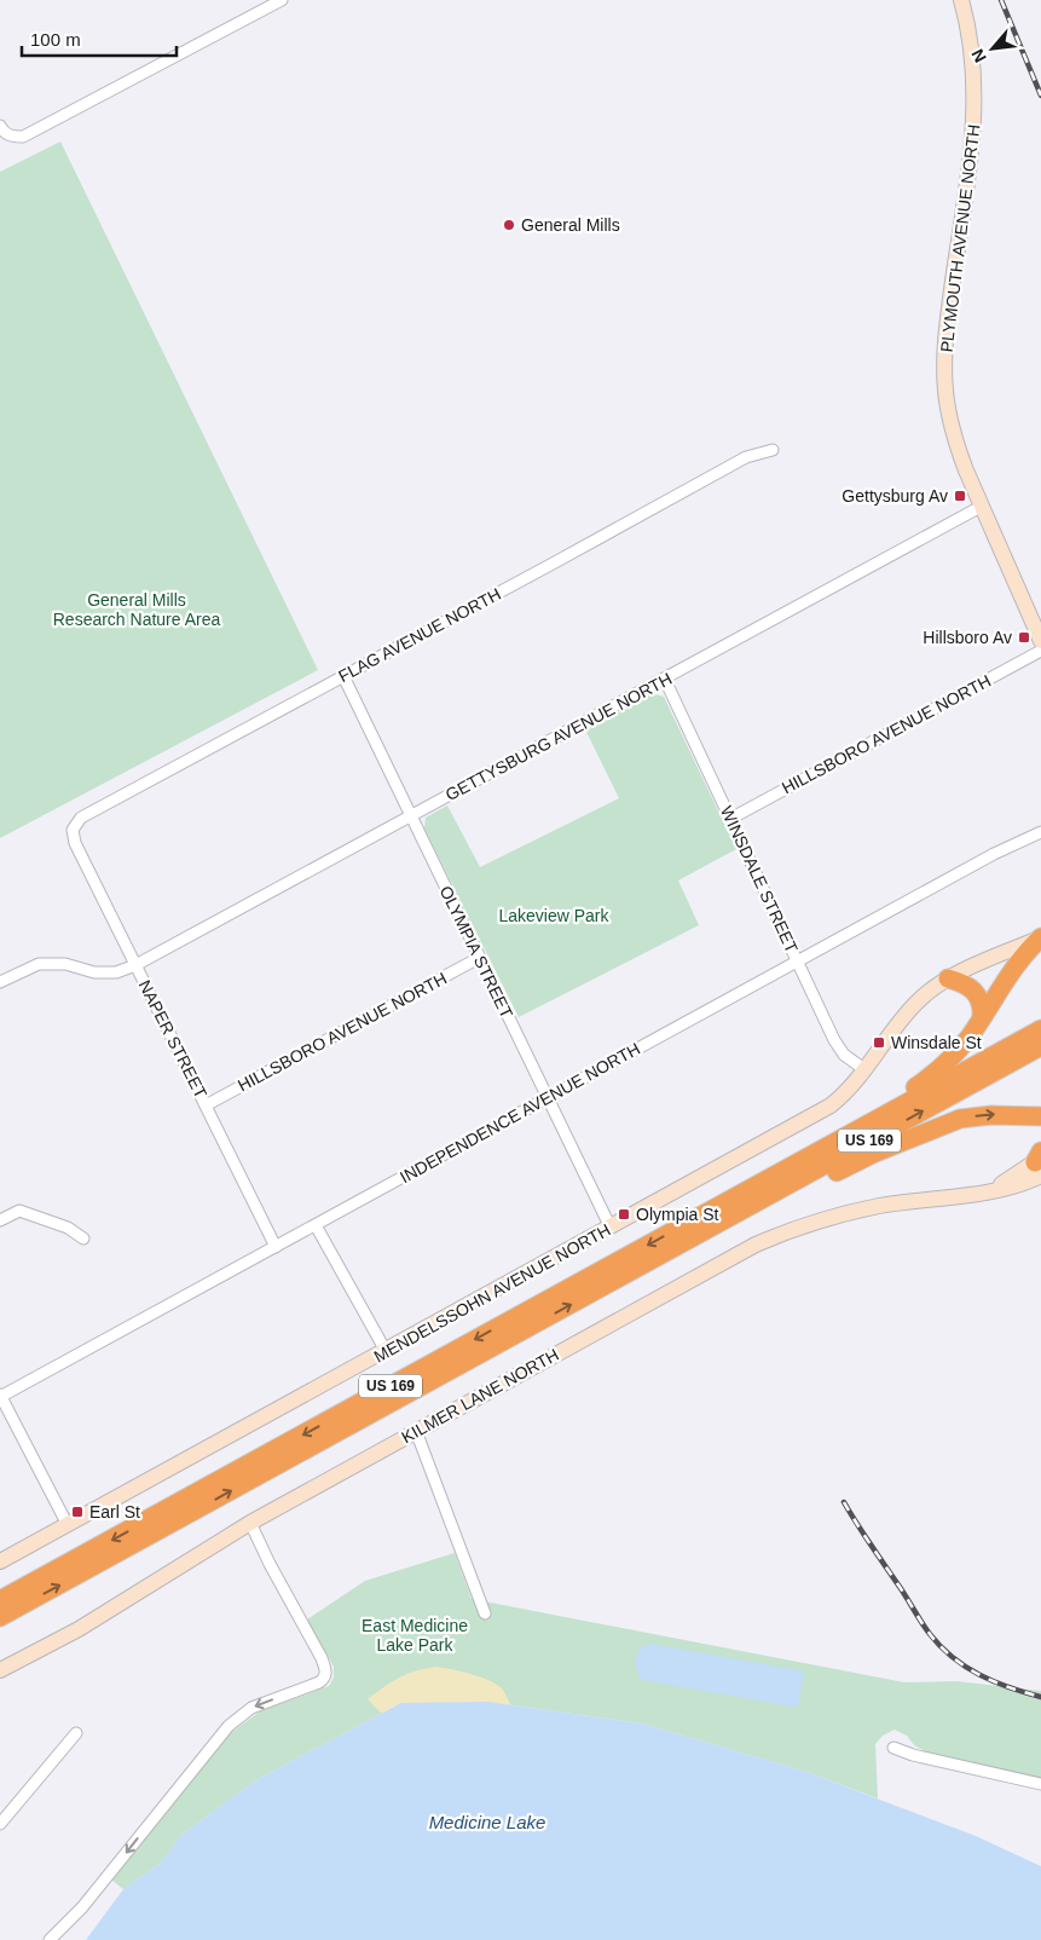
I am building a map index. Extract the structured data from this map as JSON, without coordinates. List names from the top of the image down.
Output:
{
  "streets": {
    "highway": ["US 169"],
    "street": [
      "PLYMOUTH AVENUE NORTH",
      "FLAG AVENUE NORTH",
      "HILLSBORO AVENUE NORTH",
      "GETTYSBURG AVENUE NORTH",
      "WINSDALE STREET",
      "OLYMPIA STREET",
      "NAPER STREET",
      "INDEPENDENCE AVENUE NORTH",
      "MENDELSSOHN AVENUE NORTH",
      "KILMER LANE NORTH"
    ]
  },
  "crossings": [
    ["PLYMOUTH AVENUE NORTH", "GETTYSBURG AVENUE NORTH"],
    ["FLAG AVENUE NORTH", "OLYMPIA STREET"],
    ["FLAG AVENUE NORTH", "NAPER STREET"],
    ["HILLSBORO AVENUE NORTH", "WINSDALE STREET"],
    ["HILLSBORO AVENUE NORTH", "OLYMPIA STREET"],
    ["HILLSBORO AVENUE NORTH", "NAPER STREET"],
    ["GETTYSBURG AVENUE NORTH", "WINSDALE STREET"],
    ["GETTYSBURG AVENUE NORTH", "OLYMPIA STREET"],
    ["GETTYSBURG AVENUE NORTH", "NAPER STREET"],
    ["WINSDALE STREET", "INDEPENDENCE AVENUE NORTH"],
    ["WINSDALE STREET", "MENDELSSOHN AVENUE NORTH"],
    ["OLYMPIA STREET", "INDEPENDENCE AVENUE NORTH"],
    ["OLYMPIA STREET", "MENDELSSOHN AVENUE NORTH"],
    ["NAPER STREET", "INDEPENDENCE AVENUE NORTH"]
  ],
  "water": ["Medicine Lake"],
  "parks": ["General Mills Research Nature Area", "Lakeview Park", "East Medicine Lake Park"],
  "places": {
    "other": ["General Mills"],
    "transit": [
      "Gettysburg Av",
      "Hillsboro Av",
      "Winsdale St",
      "Olympia St",
      "Earl St"
    ]
  },
  "scale_bar": "100 m",
  "north": "bottom left"
}
